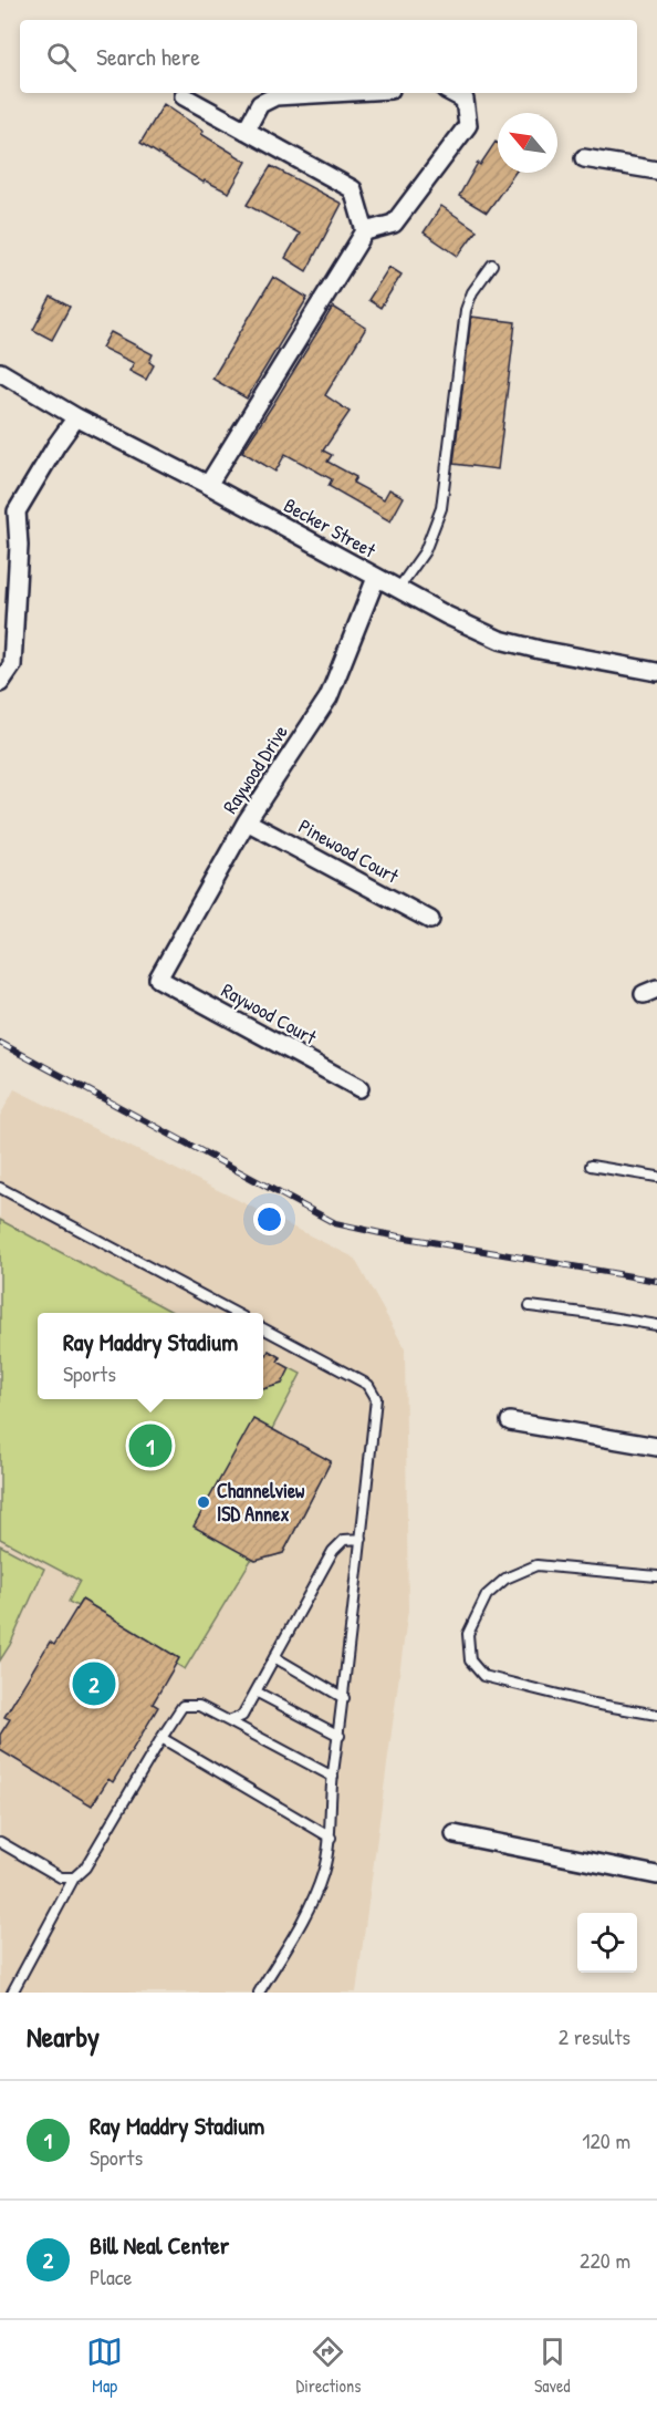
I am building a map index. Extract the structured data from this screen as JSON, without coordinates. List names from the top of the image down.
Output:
{
  "streets": {
    "street": [
      "Becker Street",
      "Raywood Drive",
      "Pinewood Court",
      "Raywood Court"
    ]
  },
  "crossings": [
    ["Becker Street", "Raywood Drive"],
    ["Raywood Drive", "Pinewood Court"],
    ["Raywood Drive", "Raywood Court"]
  ],
  "places": ["Channelview ISD Annex"],
  "north": "top left",
  "page": {
    "search": "Search here",
    "popup": ["Ray Maddry Stadium", "Sports"],
    "pins": ["1", "2"],
    "heading": ["Nearby", "2 results"],
    "list": [
      {
        "mark": "1",
        "name": "Ray Maddry Stadium",
        "note": "Sports",
        "value": "120 m"
      },
      {
        "mark": "2",
        "name": "Bill Neal Center",
        "note": "Place",
        "value": "220 m"
      }
    ],
    "nav": ["Map", "Directions", "Saved"]
  }
}
